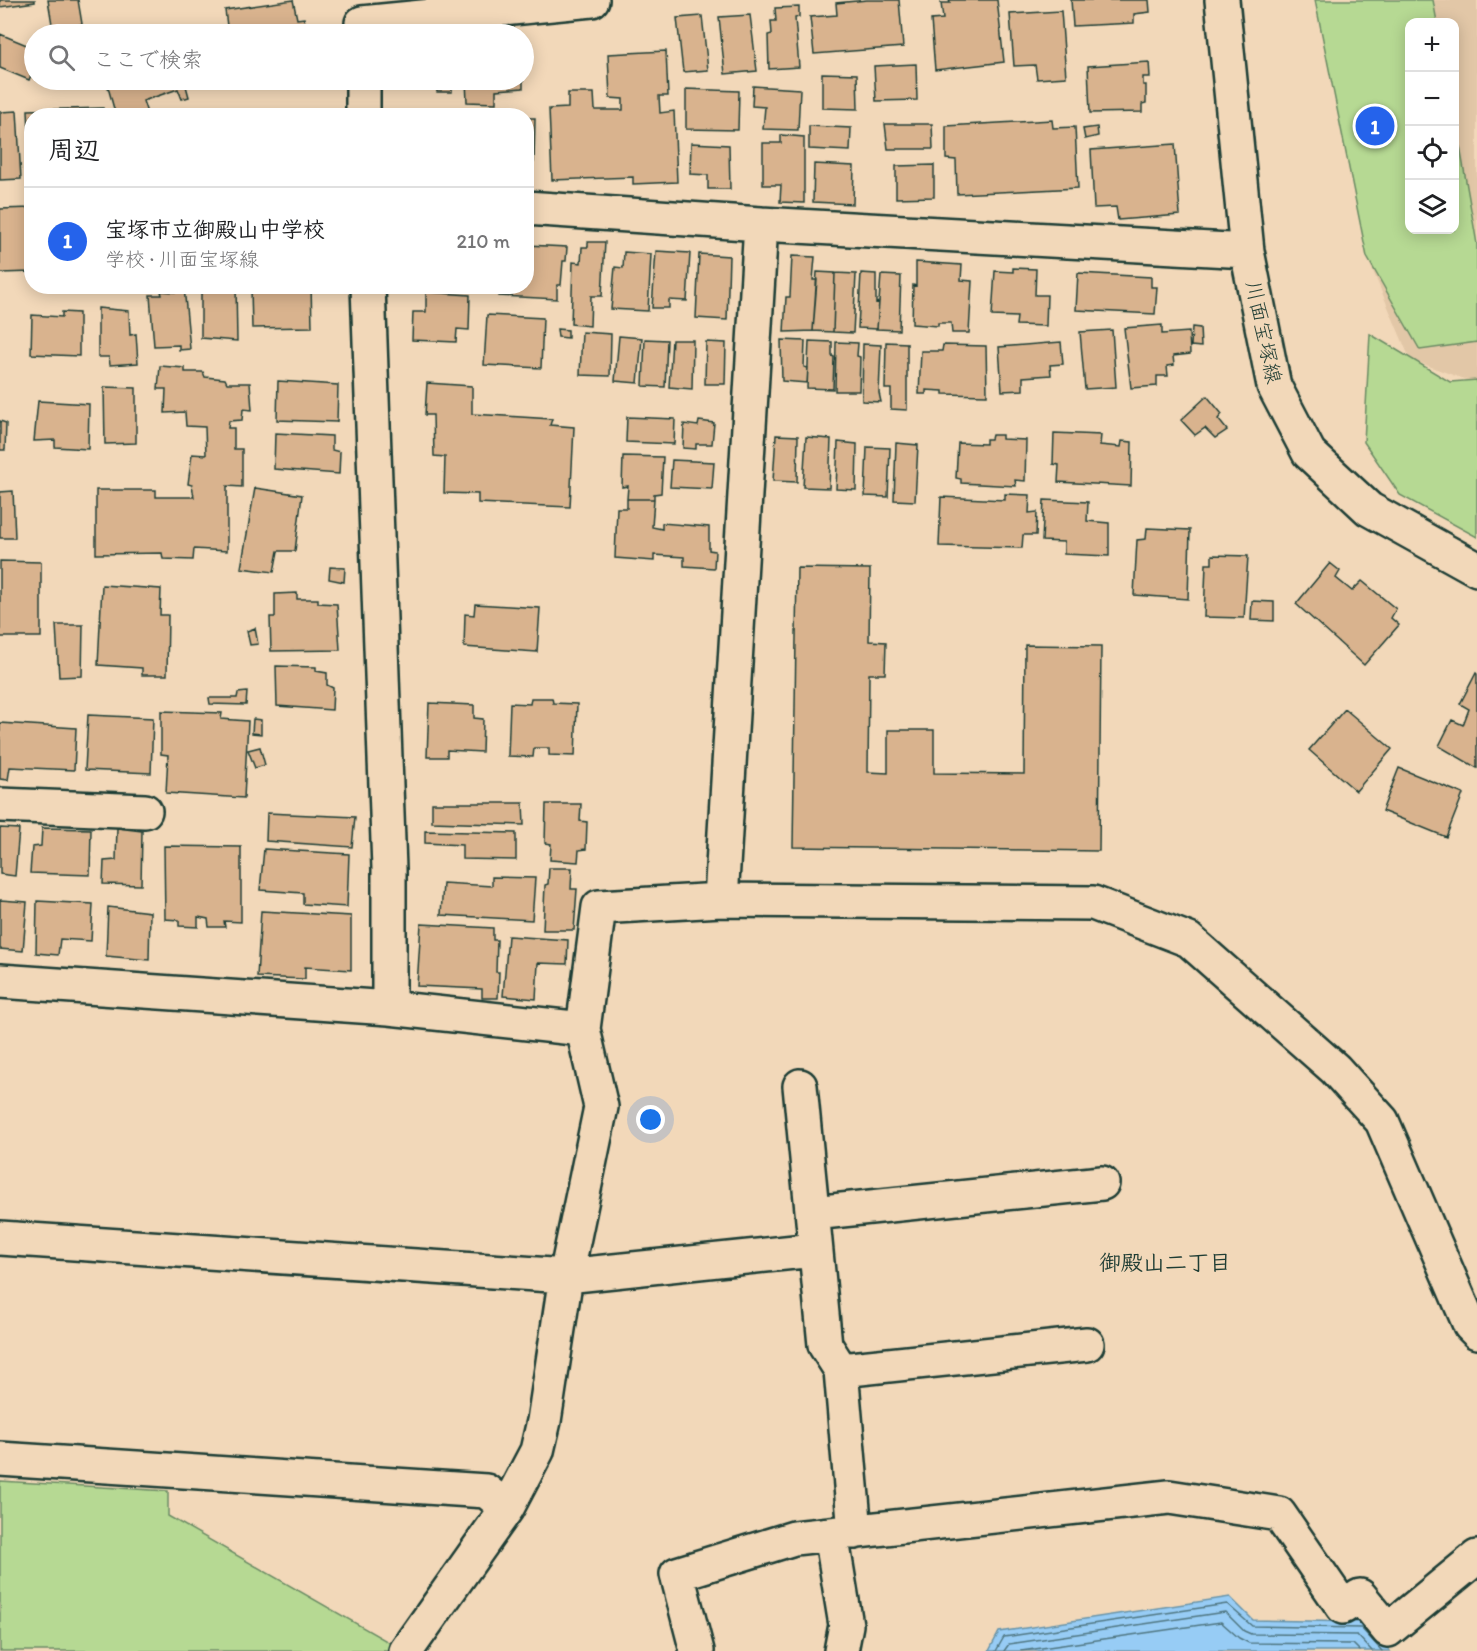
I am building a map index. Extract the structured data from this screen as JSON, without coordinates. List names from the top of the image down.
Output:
{
  "streets": {
    "street": ["川面宝塚線"]
  },
  "districts": ["御殿山二丁目"],
  "page": {
    "map_buttons": ["+", "−"],
    "search": "ここで検索",
    "pins": "1",
    "heading": "周辺",
    "list": [
      {
        "mark": "1",
        "name": "宝塚市立御殿山中学校",
        "note": "学校 · 川面宝塚線",
        "value": "210 m"
      }
    ]
  }
}
